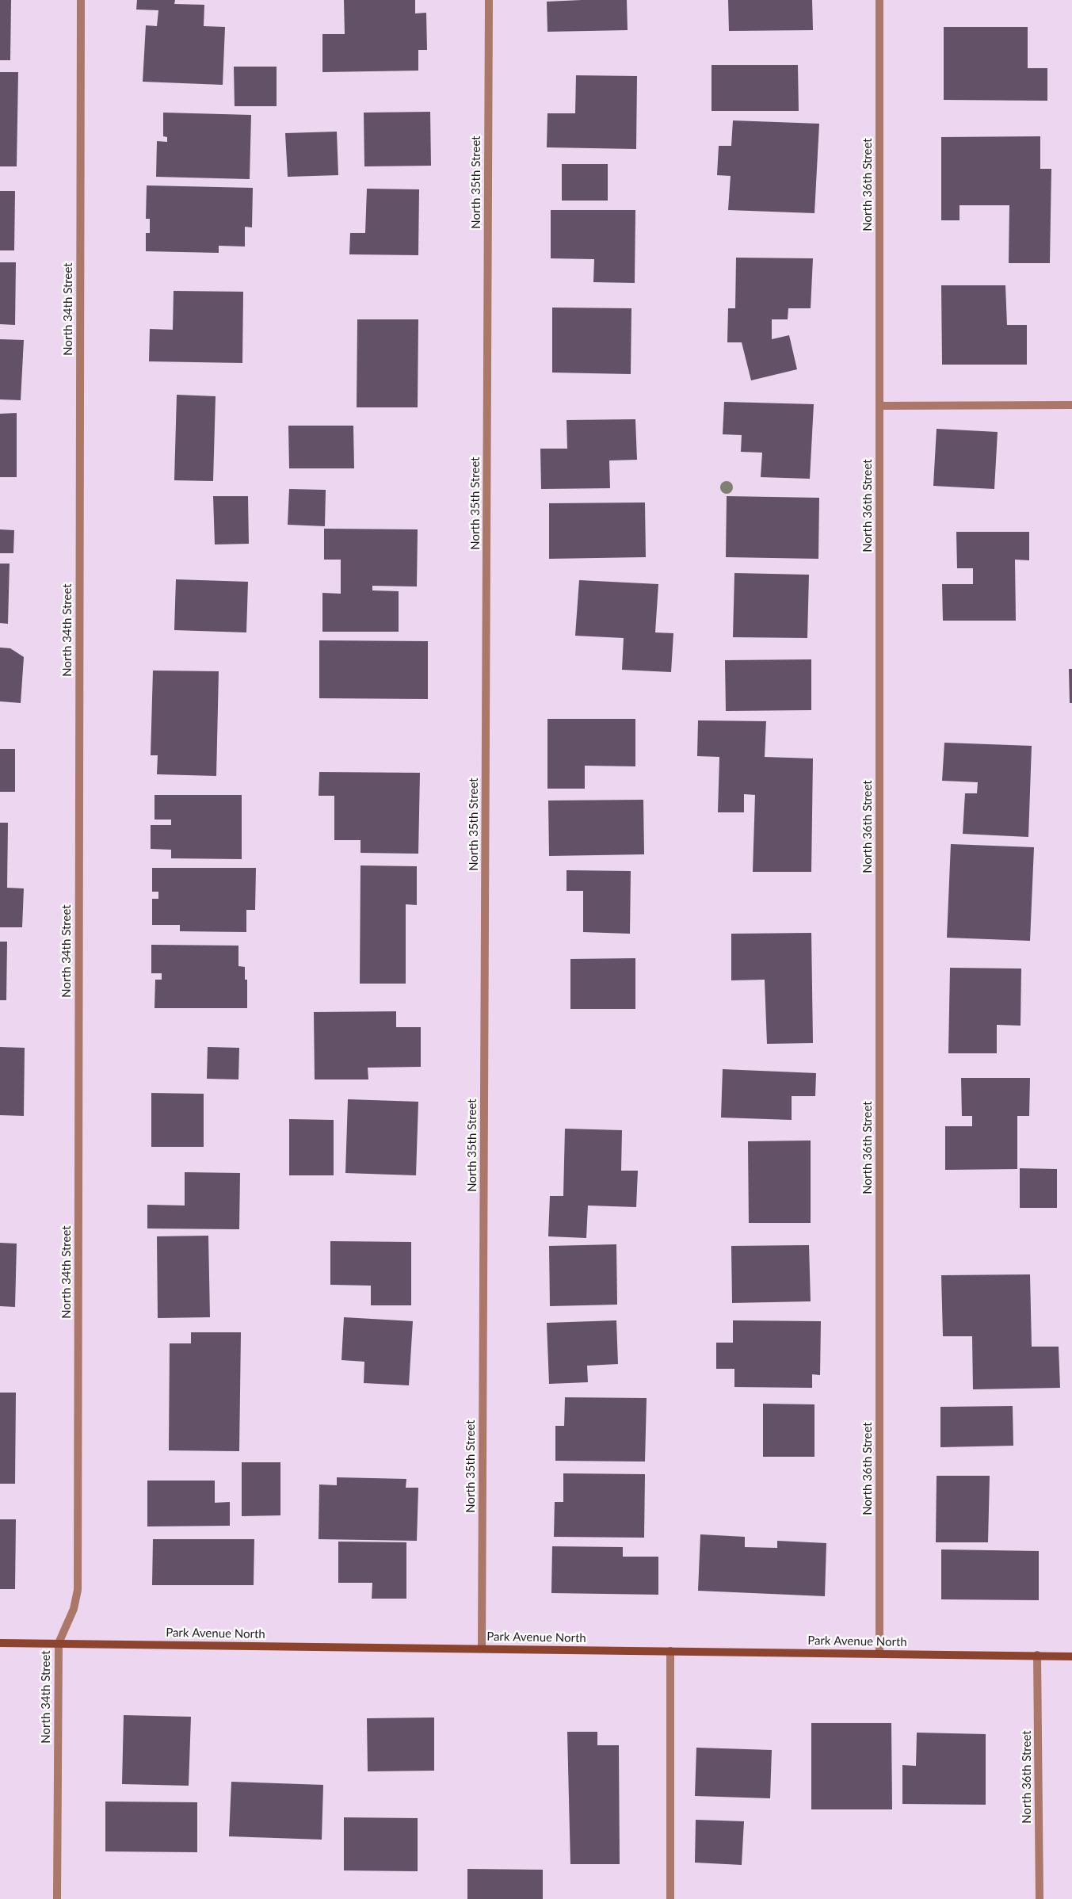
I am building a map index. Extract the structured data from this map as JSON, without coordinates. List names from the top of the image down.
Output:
{
  "streets": {
    "street": [
      "North 35th Street",
      "North 36th Street",
      "North 34th Street",
      "Park Avenue North"
    ]
  },
  "crossings": [
    ["North 35th Street", "Park Avenue North"],
    ["North 36th Street", "Park Avenue North"],
    ["North 34th Street", "Park Avenue North"]
  ]
}
